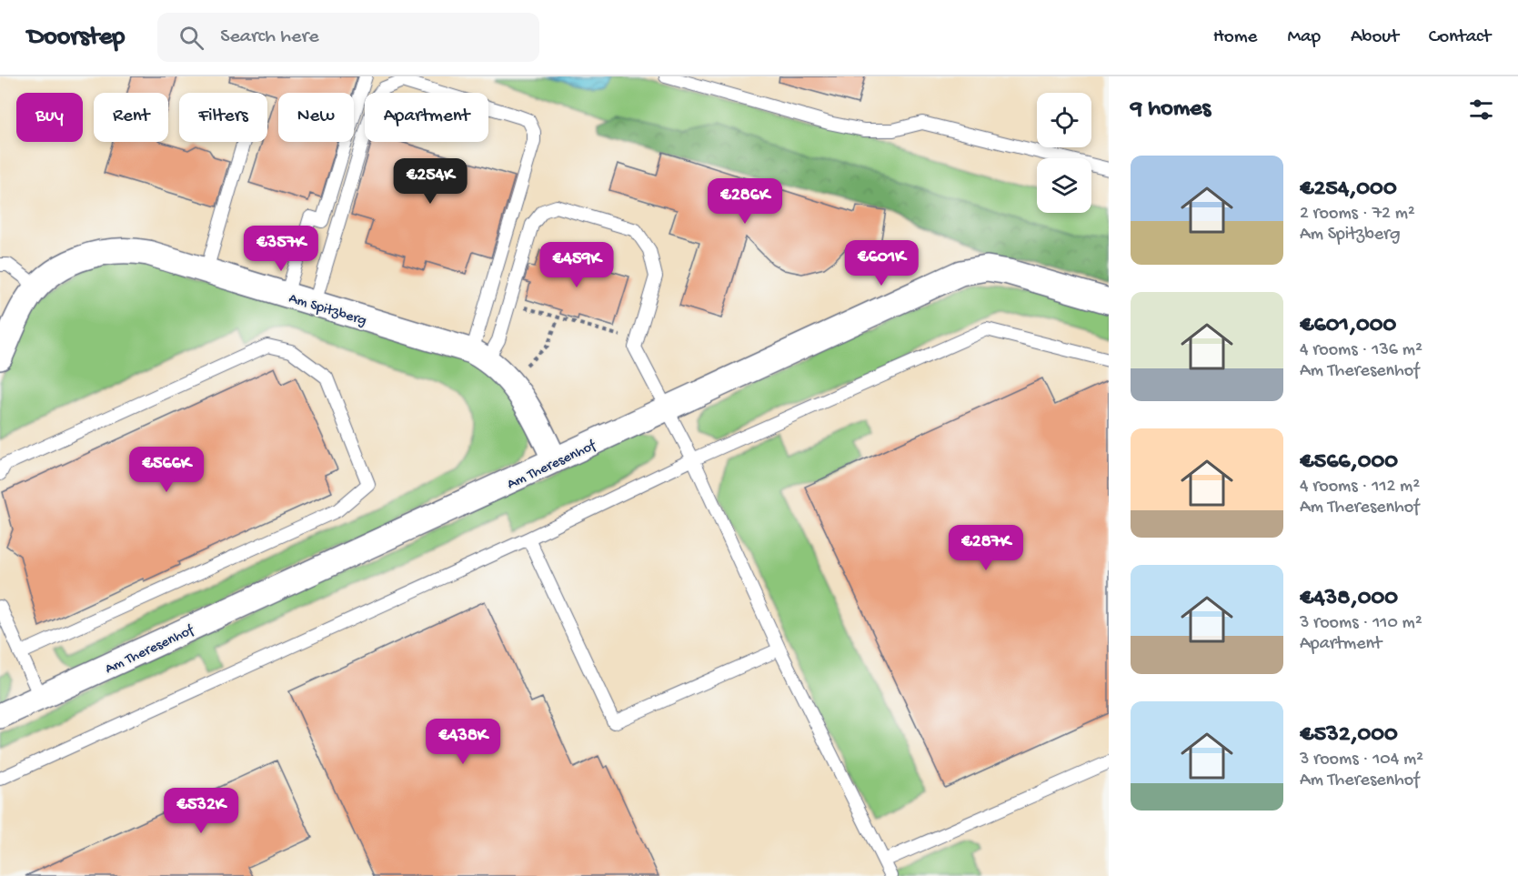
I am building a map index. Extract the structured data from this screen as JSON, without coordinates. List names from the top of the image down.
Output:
{
  "streets": {
    "street": ["Am Spitzberg", "Am Theresenhof"]
  },
  "crossings": [
    ["Am Spitzberg", "Am Theresenhof"]
  ],
  "page": {
    "header": "Doorstep",
    "search": "Search here",
    "nav": [
      "Home",
      "Map",
      "About",
      "Contact"
    ],
    "heading": "9 homes",
    "chip": [
      "Buy",
      "Rent",
      "Filters",
      "New",
      "Apartment"
    ],
    "list": [
      {
        "name": "€254,000",
        "note": "2 rooms · 72 m² · Am Spitzberg"
      },
      {
        "name": "€601,000",
        "note": "4 rooms · 136 m² · Am Theresenhof"
      },
      {
        "name": "€566,000",
        "note": "4 rooms · 112 m² · Am Theresenhof"
      },
      {
        "name": "€438,000",
        "note": "3 rooms · 110 m² · Apartment"
      },
      {
        "name": "€532,000",
        "note": "3 rooms · 104 m² · Am Theresenhof"
      }
    ],
    "price": [
      "€254K",
      "€286K",
      "€357K",
      "€601K",
      "€459K",
      "€566K",
      "€287K",
      "€438K",
      "€532K"
    ]
  }
}
